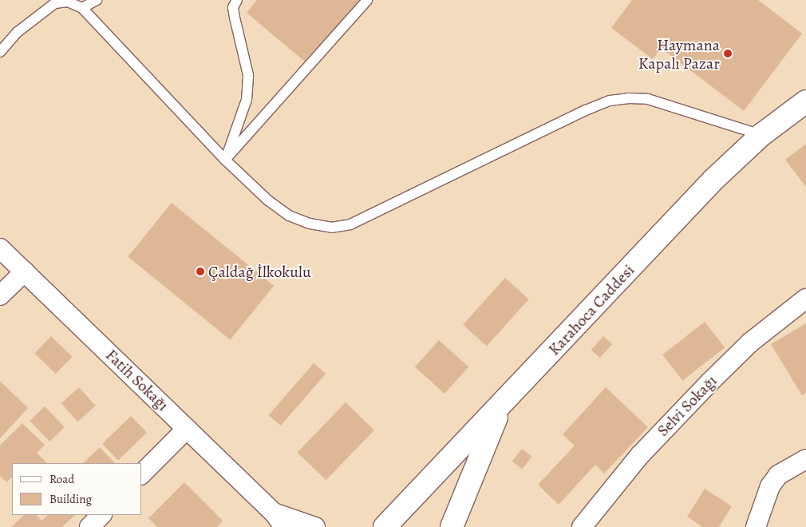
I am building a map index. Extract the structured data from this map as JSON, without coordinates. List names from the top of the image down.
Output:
{
  "streets": {
    "street": ["Karahoca Caddesi", "Fatih Sokağı", "Selvi Sokağı"]
  },
  "places": ["Haymana Kapalı Pazar", "Çaldağ İlkokulu"],
  "legend": ["Road", "Building"]
}
